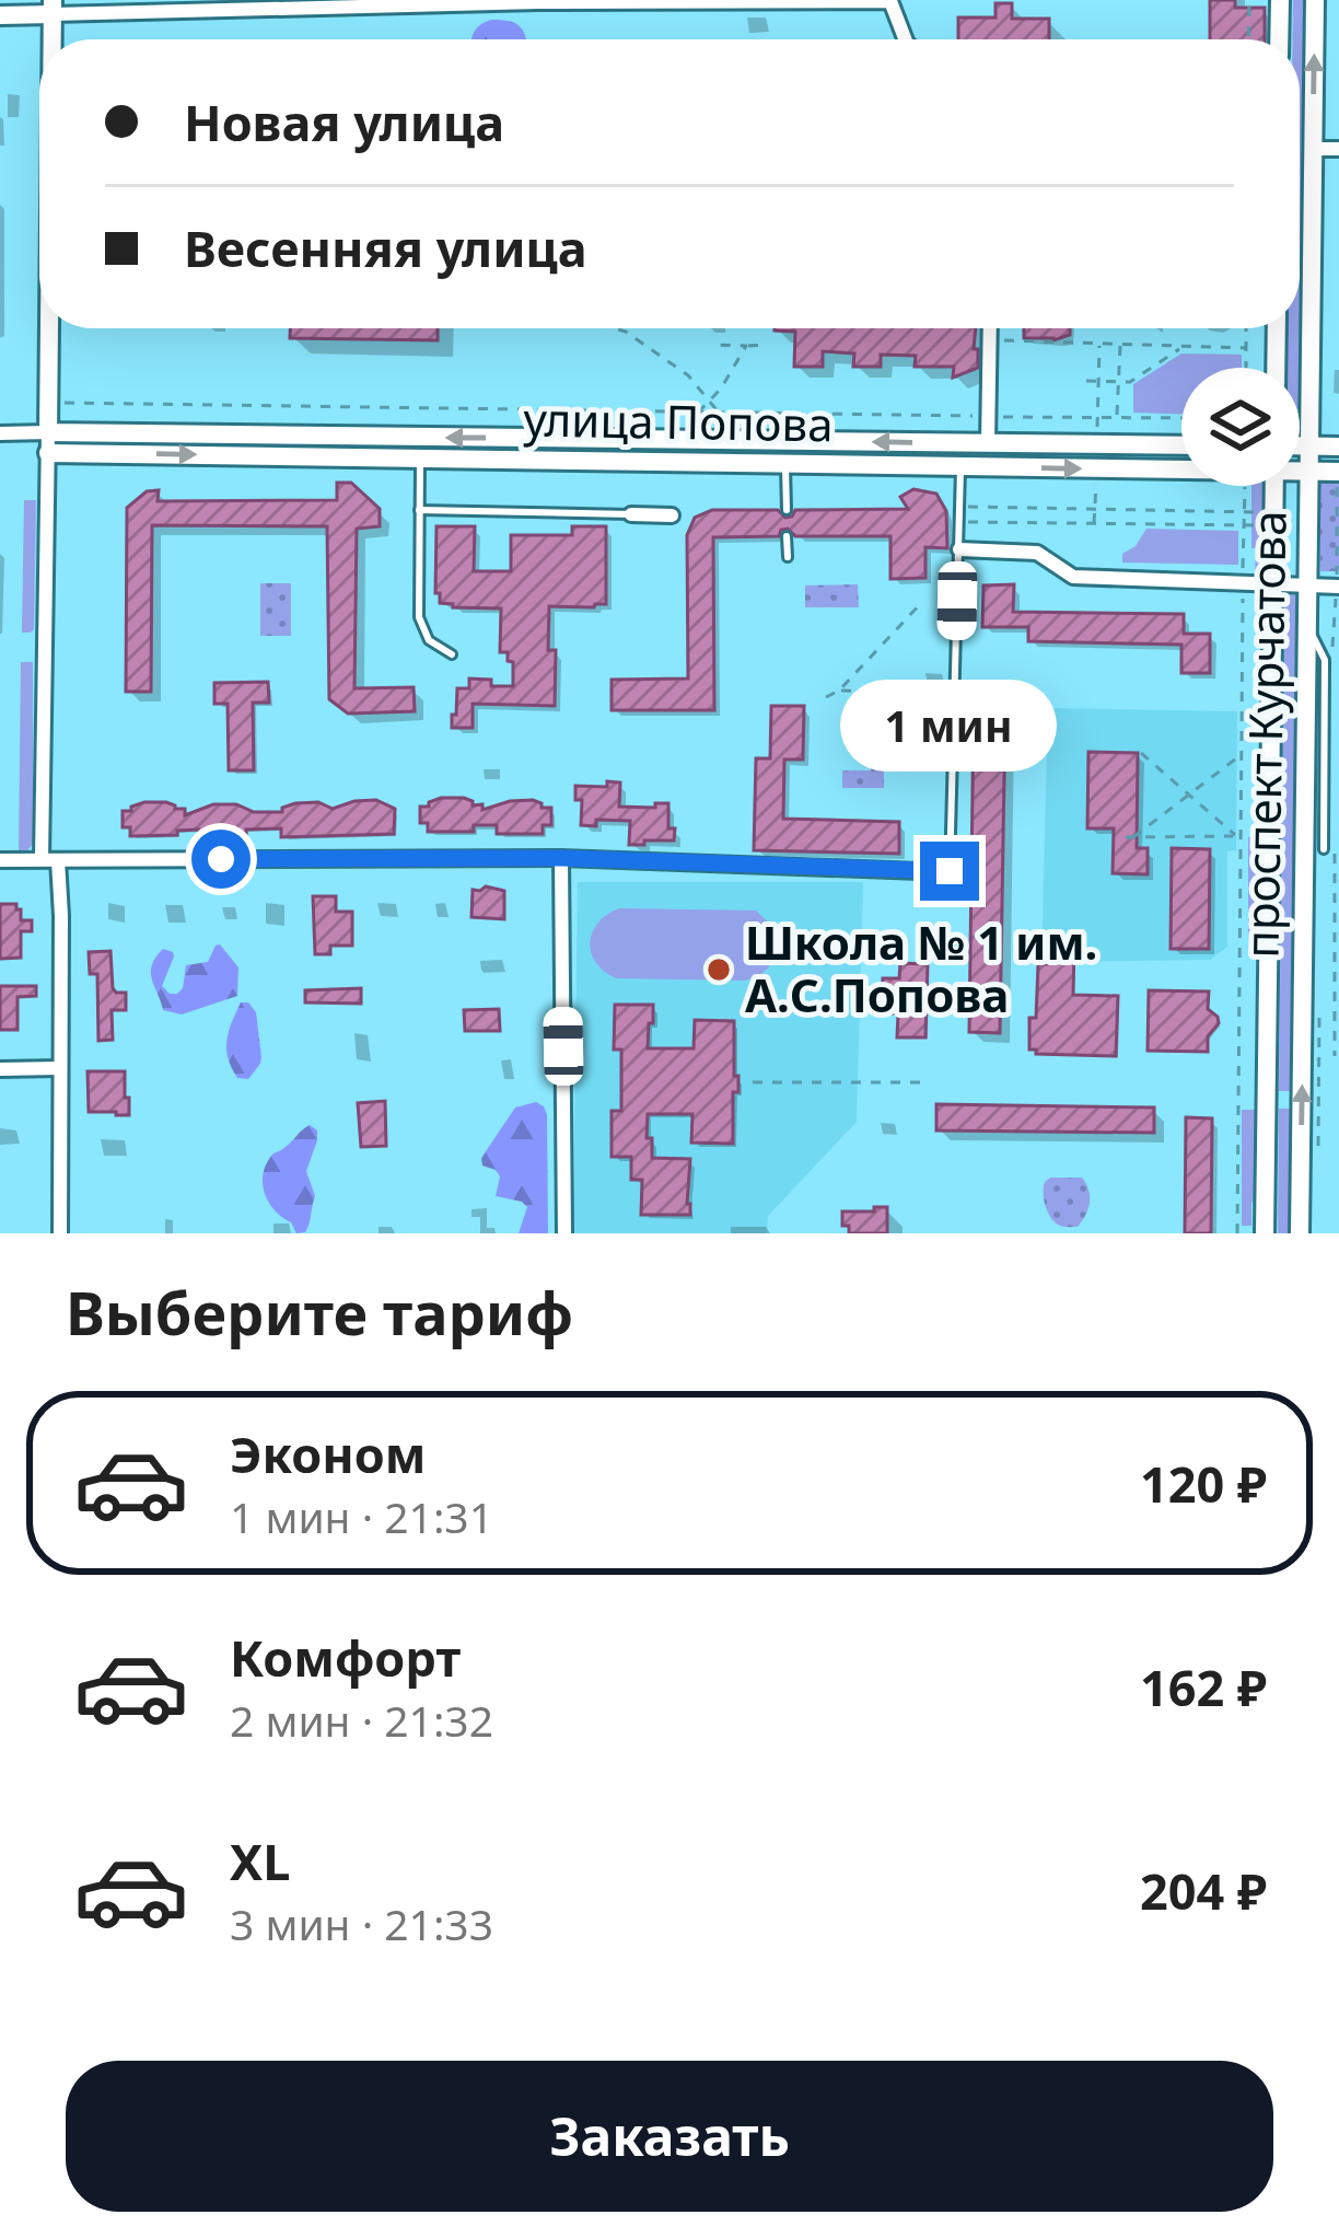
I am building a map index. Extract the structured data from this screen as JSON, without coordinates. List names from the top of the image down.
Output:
{
  "streets": {
    "main road": ["улица Попова", "проспект Курчатова"]
  },
  "crossings": [
    ["улица Попова", "проспект Курчатова"]
  ],
  "places": ["Школа № 1 им. А.С.Попова"],
  "page": {
    "banner": ["Новая улица", "Весенняя улица"],
    "bubble": "1 мин",
    "heading": "Выберите тариф",
    "list": [
      {
        "name": "Эконом",
        "note": "1 мин · 21:31",
        "value": "120 ₽"
      },
      {
        "name": "Комфорт",
        "note": "2 мин · 21:32",
        "value": "162 ₽"
      },
      {
        "name": "XL",
        "note": "3 мин · 21:33",
        "value": "204 ₽"
      }
    ],
    "buttons": "Заказать"
  }
}
